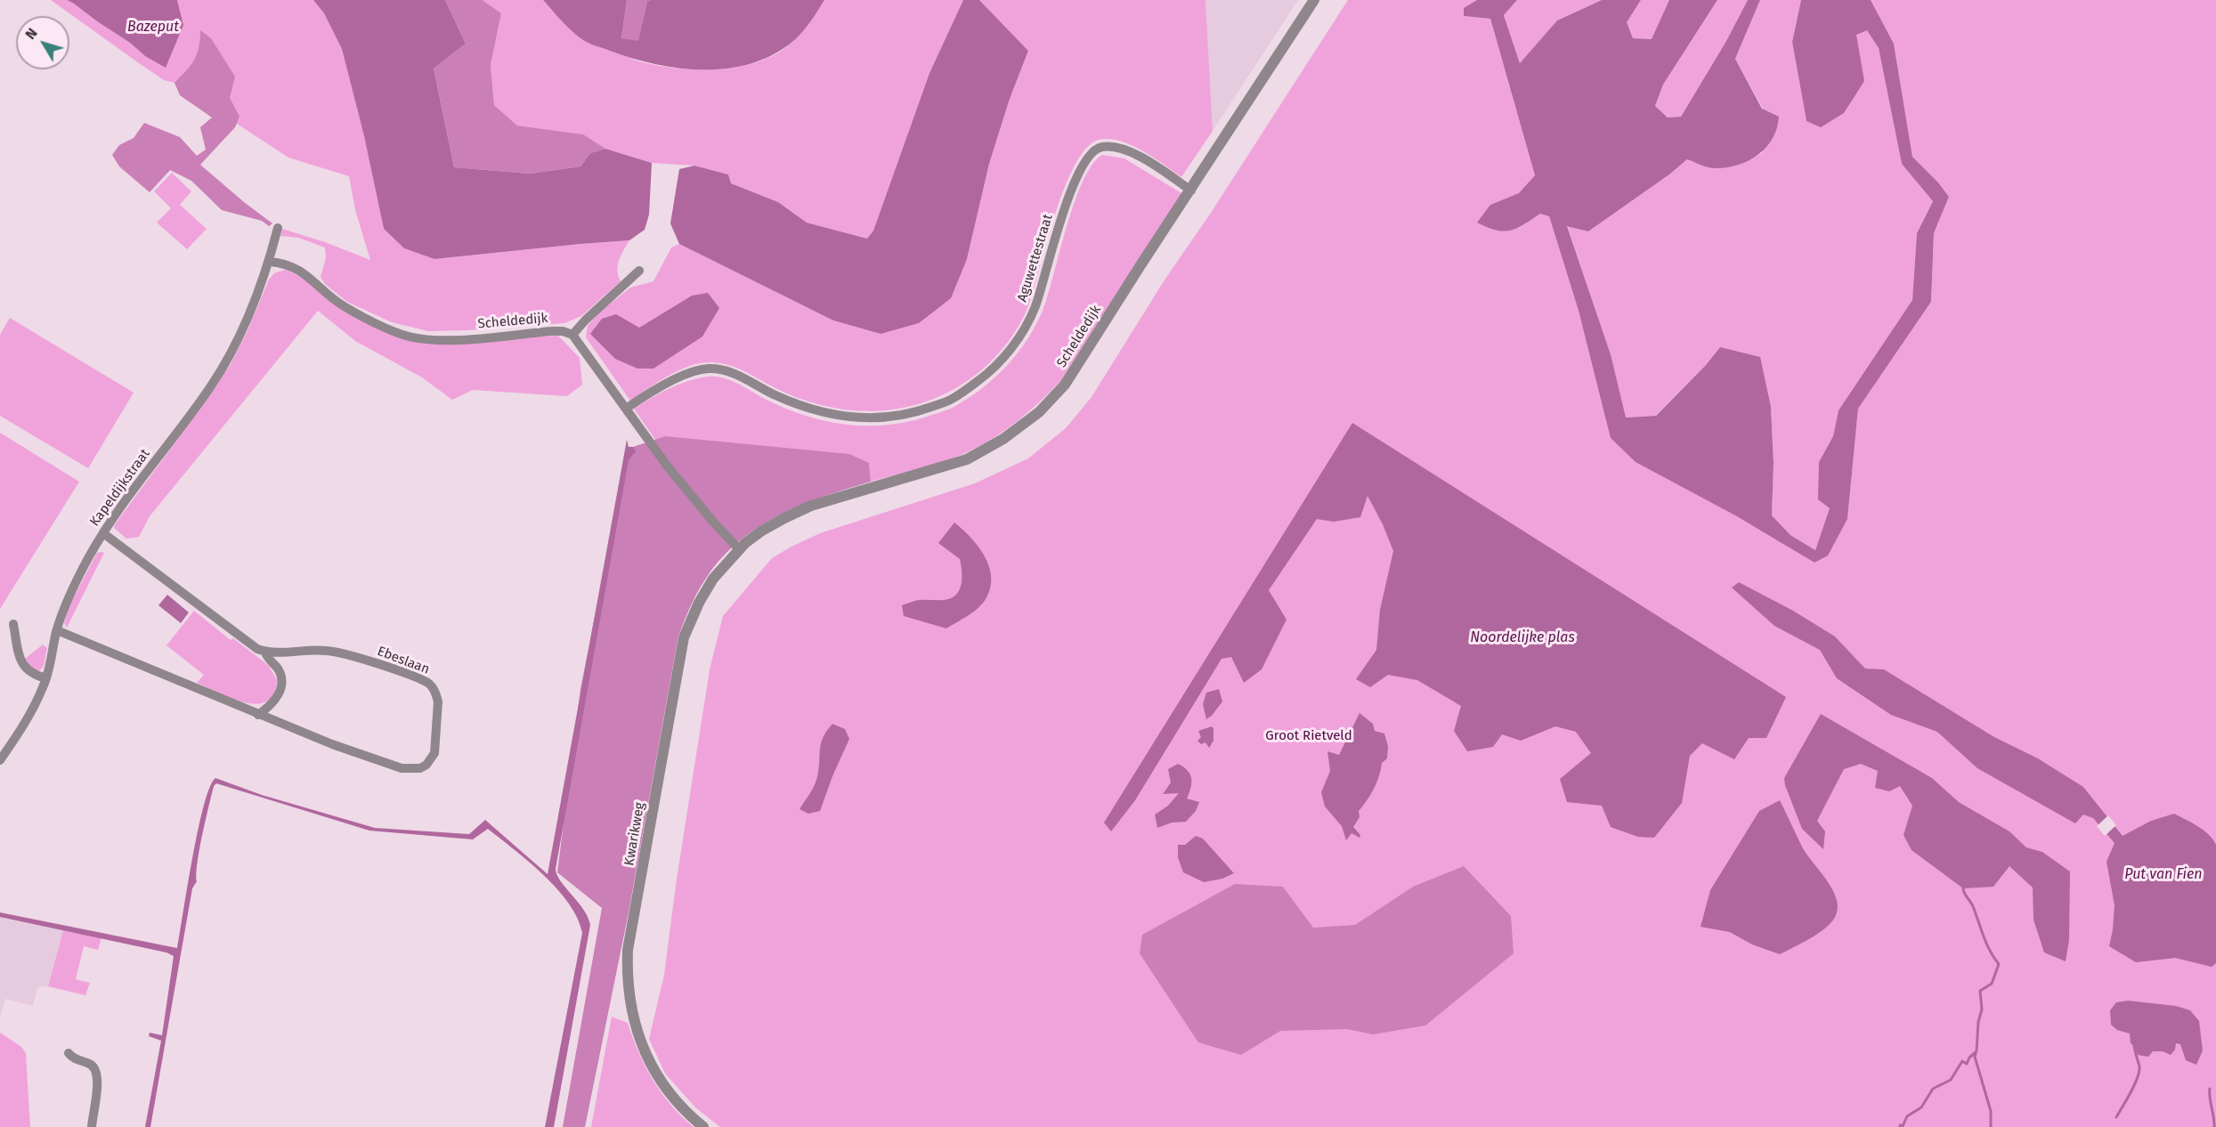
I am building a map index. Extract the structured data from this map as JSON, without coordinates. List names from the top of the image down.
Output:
{
  "streets": {
    "street": [
      "Aguwettestraat",
      "Scheldedijk",
      "Kapeldijkstraat",
      "Ebeslaan",
      "Kwarikweg"
    ]
  },
  "crossings": [
    ["Aguwettestraat", "Scheldedijk"],
    ["Scheldedijk", "Kapeldijkstraat"],
    ["Scheldedijk", "Kwarikweg"],
    ["Kapeldijkstraat", "Ebeslaan"]
  ],
  "water": ["Bazeput", "Noordelijke plas", "Put van Fien"],
  "parks": ["Groot Rietveld"],
  "north": "top left"
}
